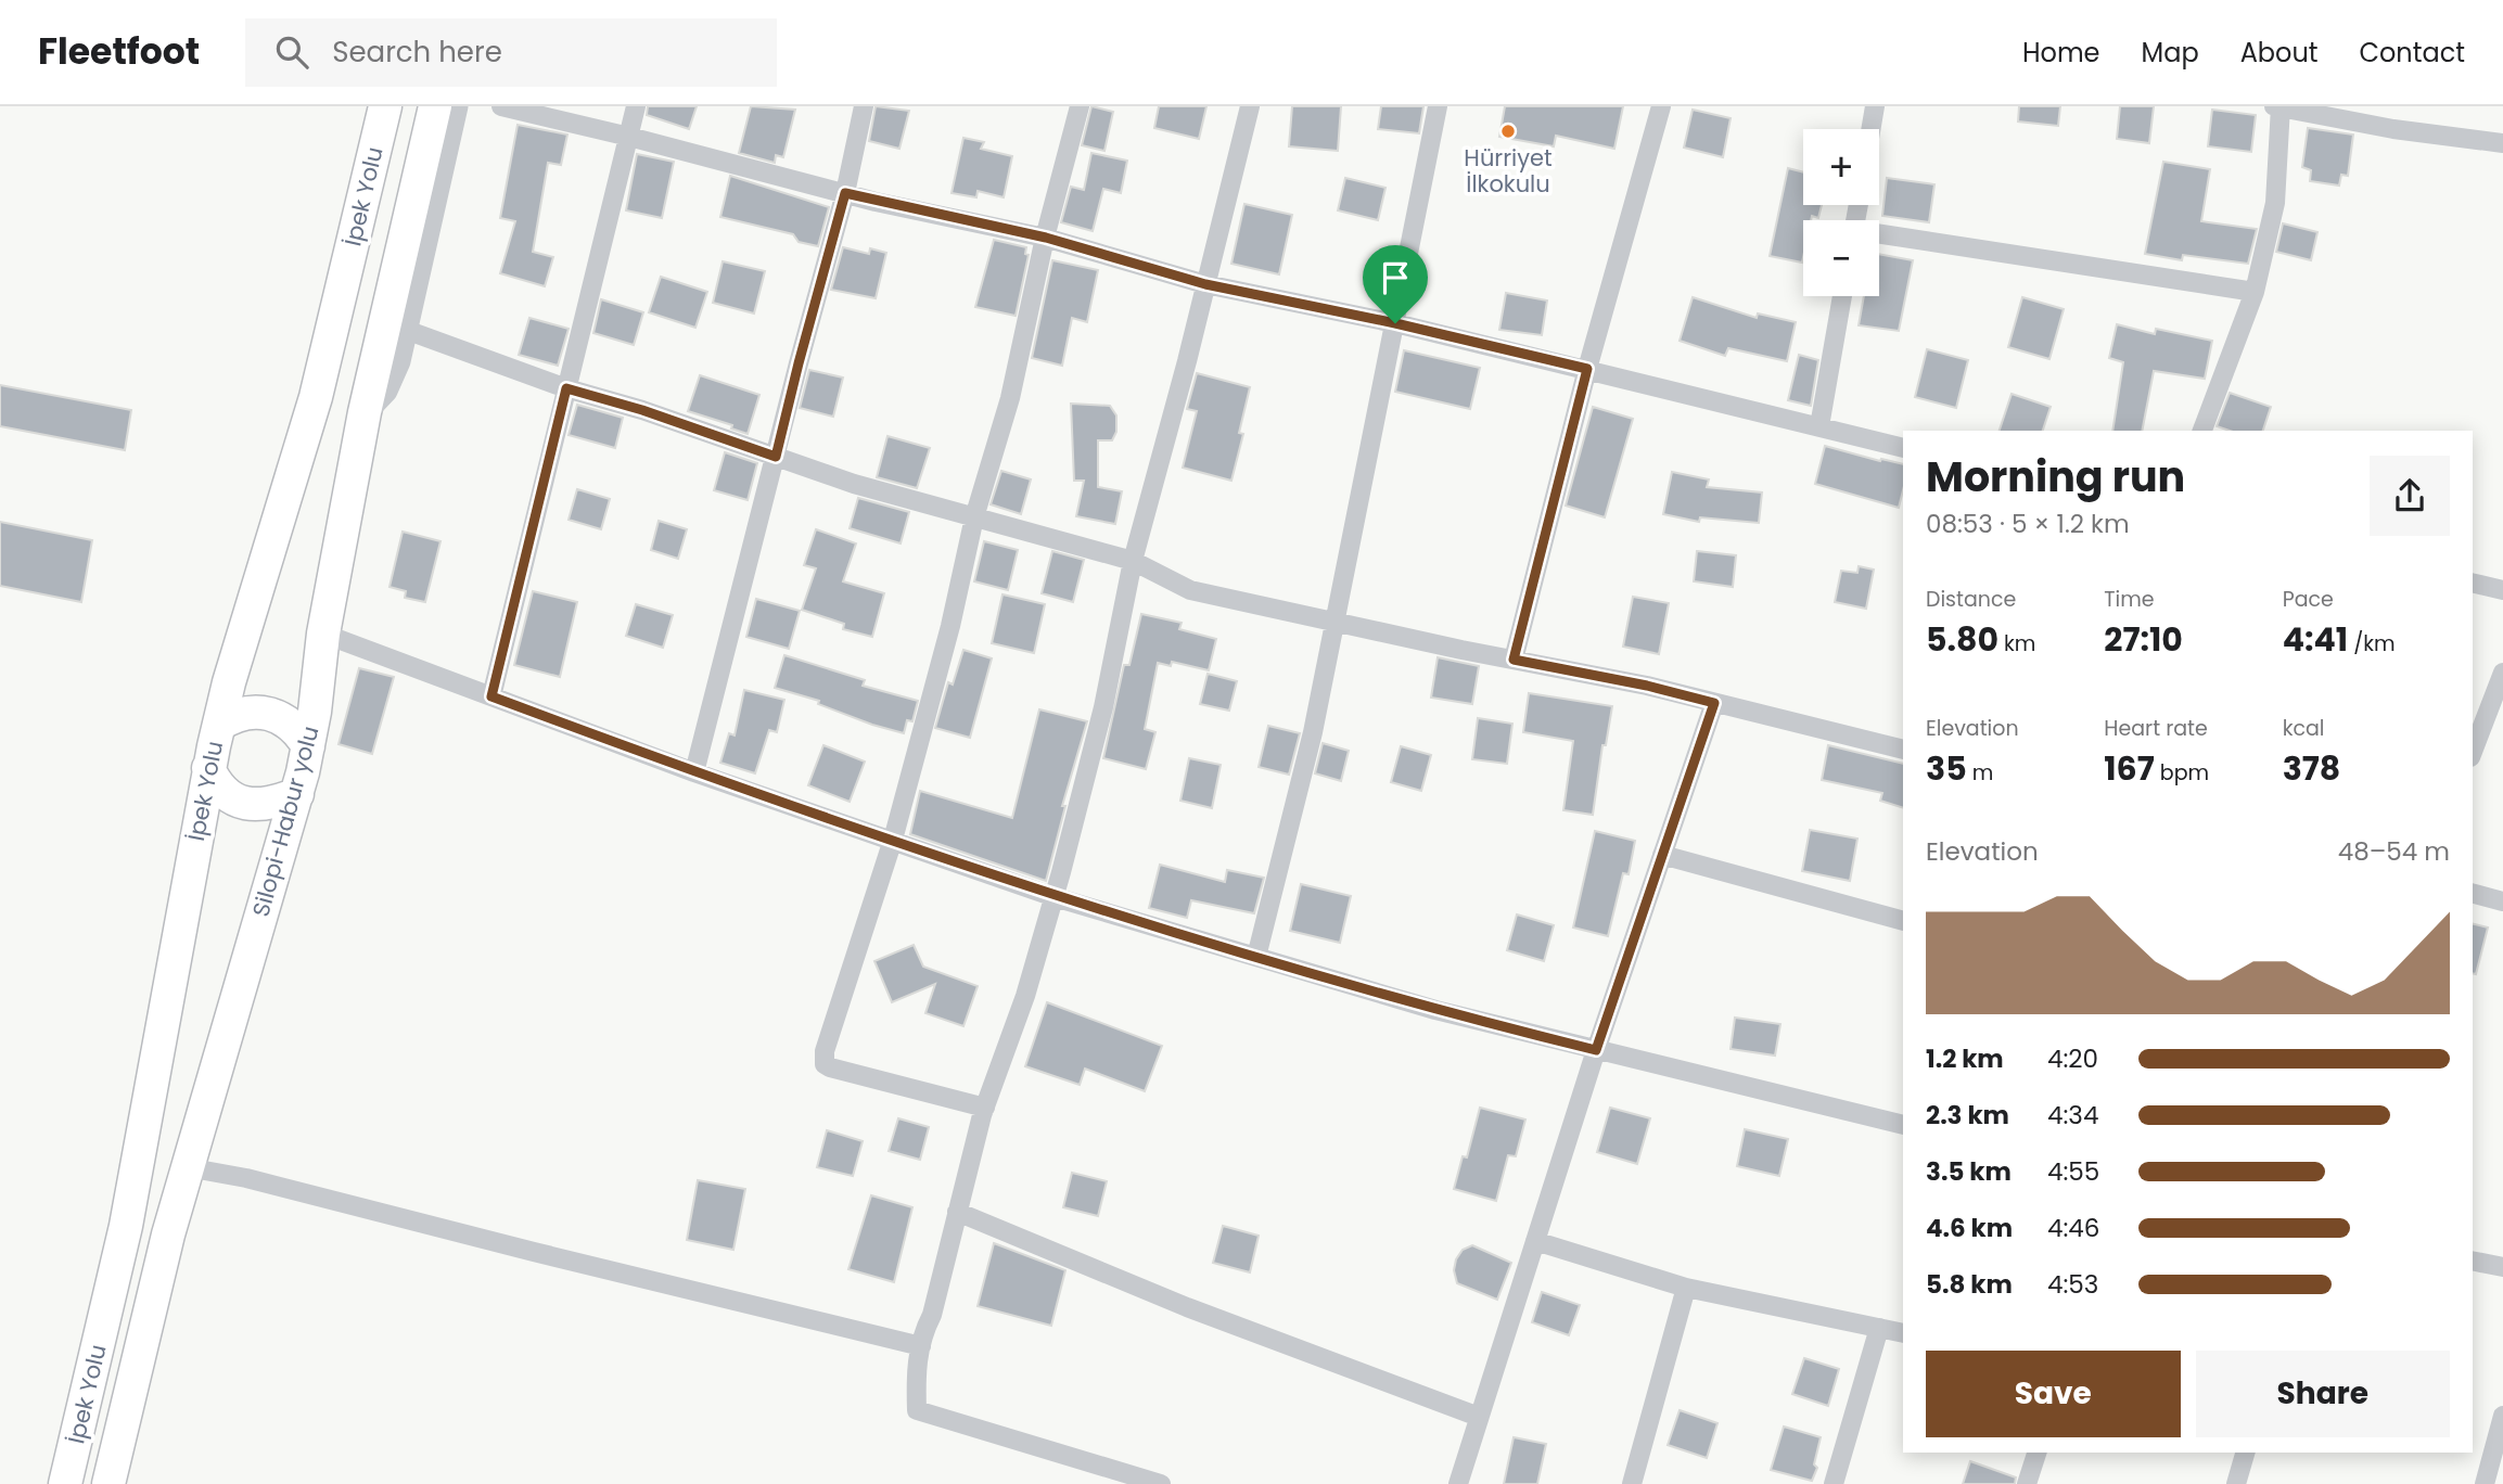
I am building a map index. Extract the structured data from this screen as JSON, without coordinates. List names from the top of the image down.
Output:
{
  "streets": {
    "highway": ["İpek Yolu", "Silopi-Habur yolu"]
  },
  "crossings": [
    ["İpek Yolu", "Silopi-Habur yolu"]
  ],
  "places": ["Hürriyet İlkokulu"],
  "page": {
    "header": "Fleetfoot",
    "search": "Search here",
    "nav": [
      "Home",
      "Map",
      "About",
      "Contact"
    ],
    "map_buttons": ["+", "−"],
    "heading": ["Morning run", "08:53 · 5 × 1.2 km"],
    "stats": [
      ["Distance", "5.80 km"],
      ["Time", "27:10"],
      ["Pace", "4:41 /km"],
      ["Elevation", "35 m"],
      ["Heart rate", "167 bpm"],
      ["kcal", "378"]
    ],
    "chart": ["Elevation", "48–54 m"],
    "list": [
      {
        "name": "1.2 km",
        "note": "4:20"
      },
      {
        "name": "2.3 km",
        "note": "4:34"
      },
      {
        "name": "3.5 km",
        "note": "4:55"
      },
      {
        "name": "4.6 km",
        "note": "4:46"
      },
      {
        "name": "5.8 km",
        "note": "4:53"
      }
    ],
    "buttons": ["Save", "Share"]
  }
}
